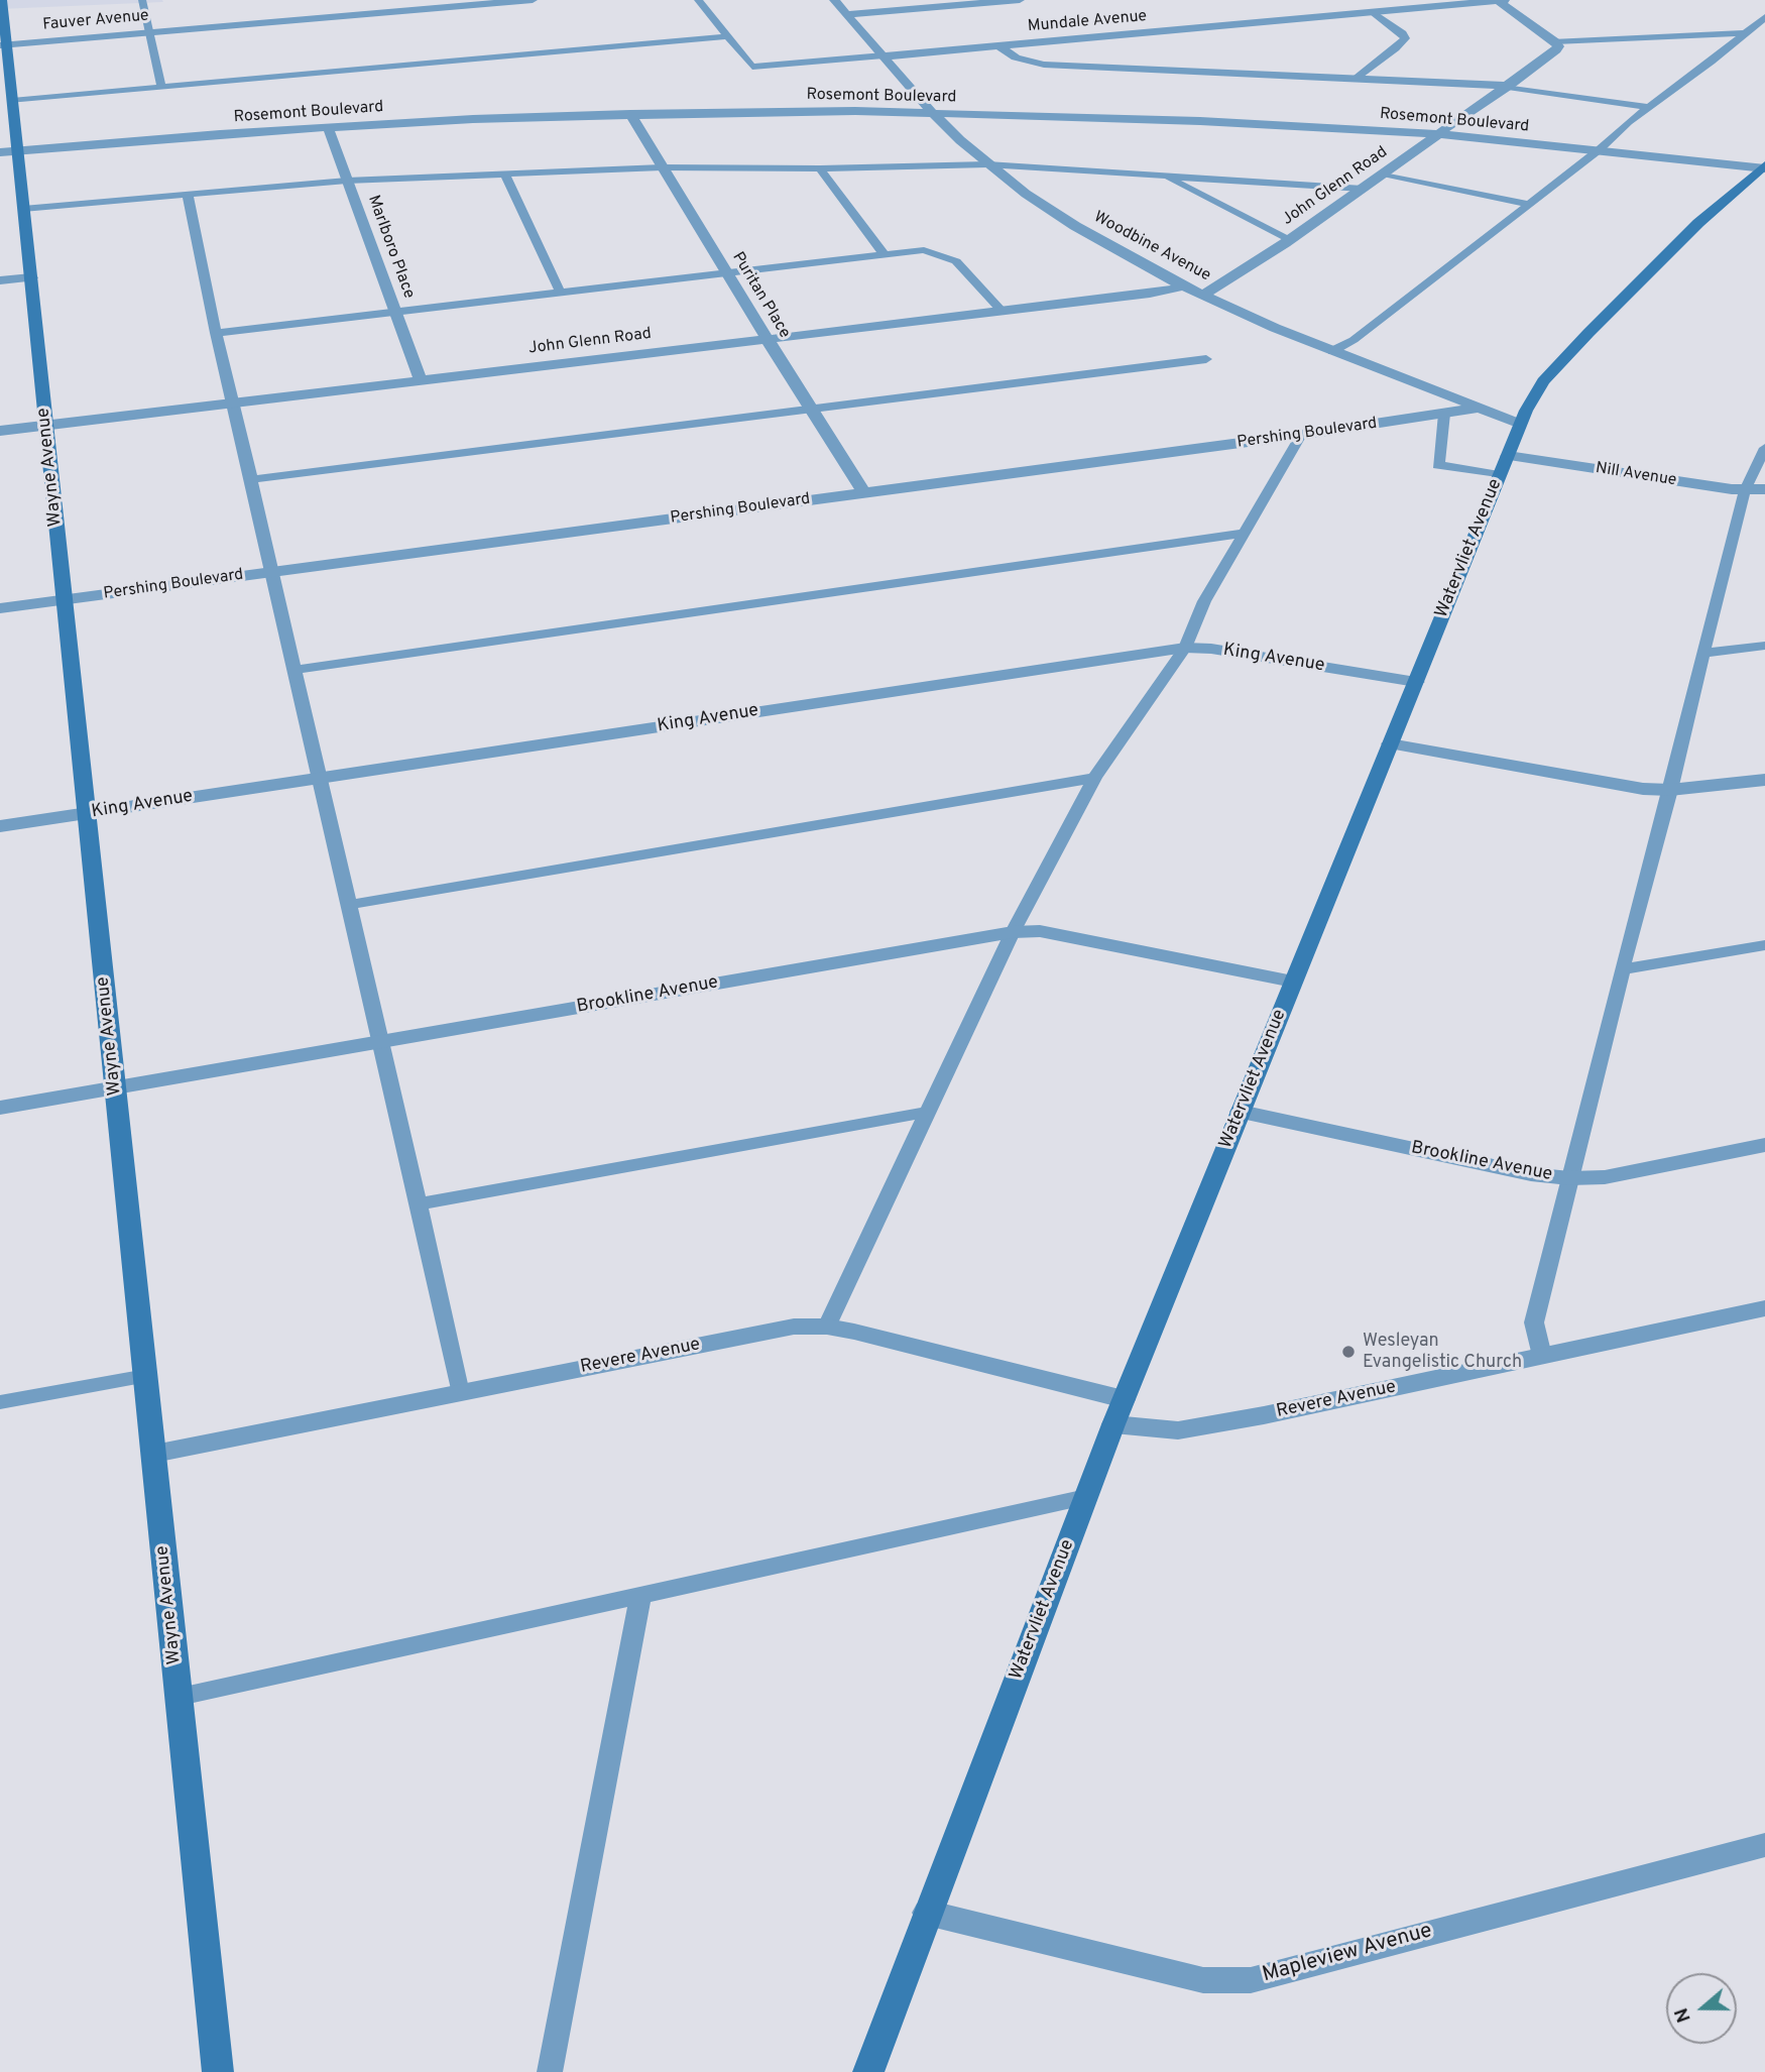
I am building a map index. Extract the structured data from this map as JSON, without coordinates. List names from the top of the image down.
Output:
{
  "streets": {
    "main road": ["Wayne Avenue", "Watervliet Avenue"],
    "street": [
      "Fauver Avenue",
      "Mundale Avenue",
      "Rosemont Boulevard",
      "John Glenn Road",
      "Marlboro Place",
      "Woodbine Avenue",
      "Puritan Place",
      "Pershing Boulevard",
      "Nill Avenue",
      "King Avenue",
      "Brookline Avenue",
      "Revere Avenue",
      "Mapleview Avenue"
    ]
  },
  "crossings": [
    ["Fauver Avenue", "Wayne Avenue"],
    ["Mundale Avenue", "Woodbine Avenue"],
    ["Rosemont Boulevard", "John Glenn Road"],
    ["Rosemont Boulevard", "Marlboro Place"],
    ["Rosemont Boulevard", "Woodbine Avenue"],
    ["Rosemont Boulevard", "Puritan Place"],
    ["Rosemont Boulevard", "Wayne Avenue"],
    ["Rosemont Boulevard", "Watervliet Avenue"],
    ["John Glenn Road", "Marlboro Place"],
    ["John Glenn Road", "Woodbine Avenue"],
    ["John Glenn Road", "Puritan Place"],
    ["John Glenn Road", "Wayne Avenue"],
    ["Woodbine Avenue", "Pershing Boulevard"],
    ["Woodbine Avenue", "Watervliet Avenue"],
    ["Puritan Place", "Pershing Boulevard"],
    ["Pershing Boulevard", "Wayne Avenue"],
    ["Wayne Avenue", "King Avenue"],
    ["Wayne Avenue", "Brookline Avenue"],
    ["Wayne Avenue", "Revere Avenue"],
    ["Nill Avenue", "Watervliet Avenue"],
    ["Watervliet Avenue", "King Avenue"],
    ["Watervliet Avenue", "Brookline Avenue"],
    ["Watervliet Avenue", "Revere Avenue"],
    ["Watervliet Avenue", "Mapleview Avenue"]
  ],
  "places": ["Wesleyan Evangelistic Church"],
  "north": "left"
}
